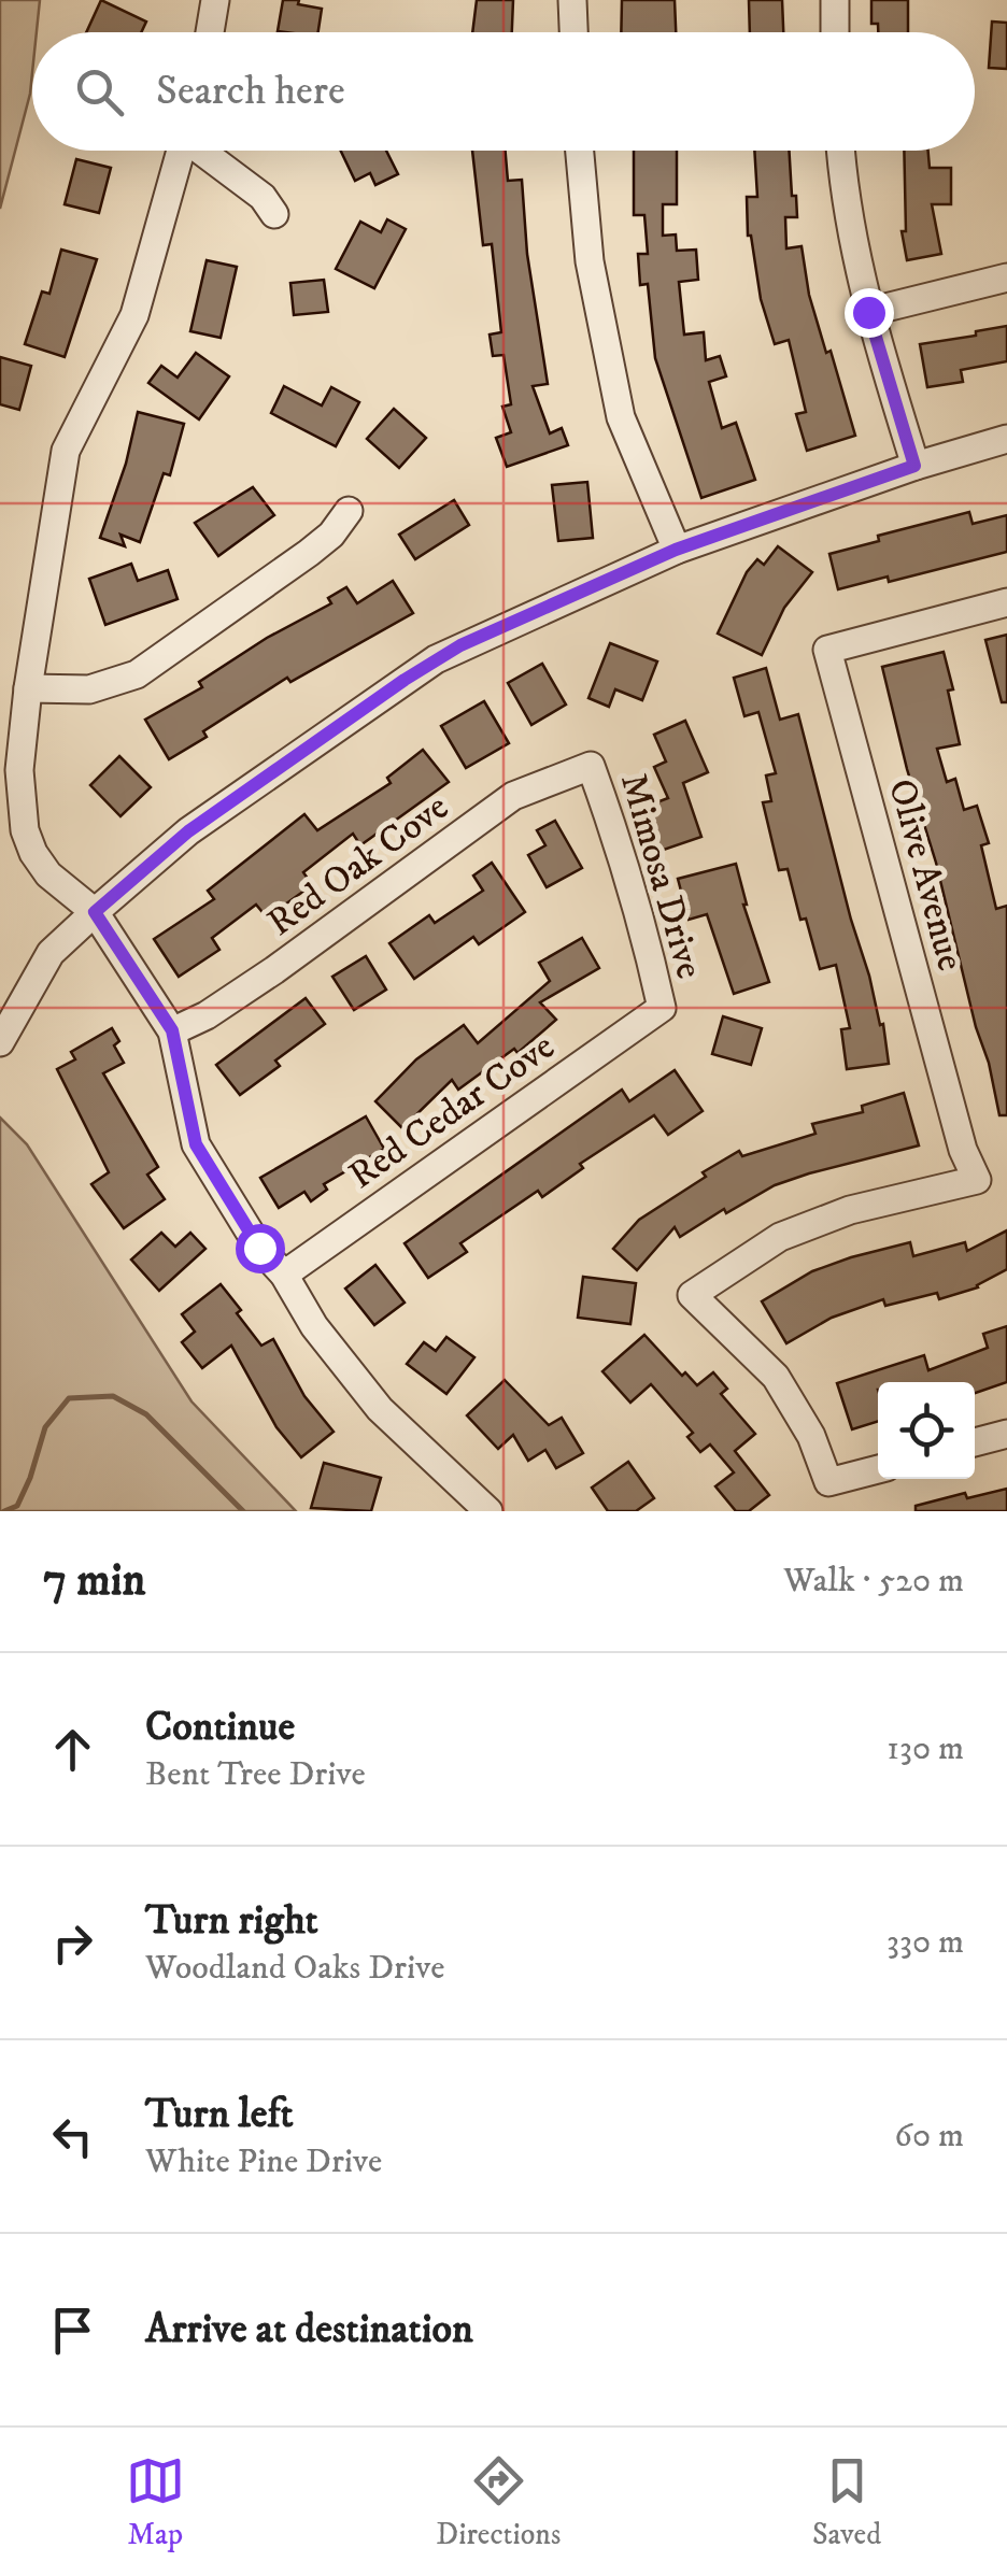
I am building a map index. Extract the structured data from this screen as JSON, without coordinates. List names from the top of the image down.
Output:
{
  "streets": {
    "street": [
      "Red Oak Cove",
      "Olive Avenue",
      "Mimosa Drive",
      "Red Cedar Cove"
    ]
  },
  "crossings": [
    ["Red Oak Cove", "Mimosa Drive"],
    ["Mimosa Drive", "Red Cedar Cove"]
  ],
  "page": {
    "search": "Search here",
    "heading": ["7 min", "Walk · 520 m"],
    "list": [
      ["Continue", "Bent Tree Drive", "130 m"],
      ["Turn right", "Woodland Oaks Drive", "330 m"],
      ["Turn left", "White Pine Drive", "60 m"],
      "Arrive at destination"
    ],
    "nav": ["Map", "Directions", "Saved"]
  }
}
